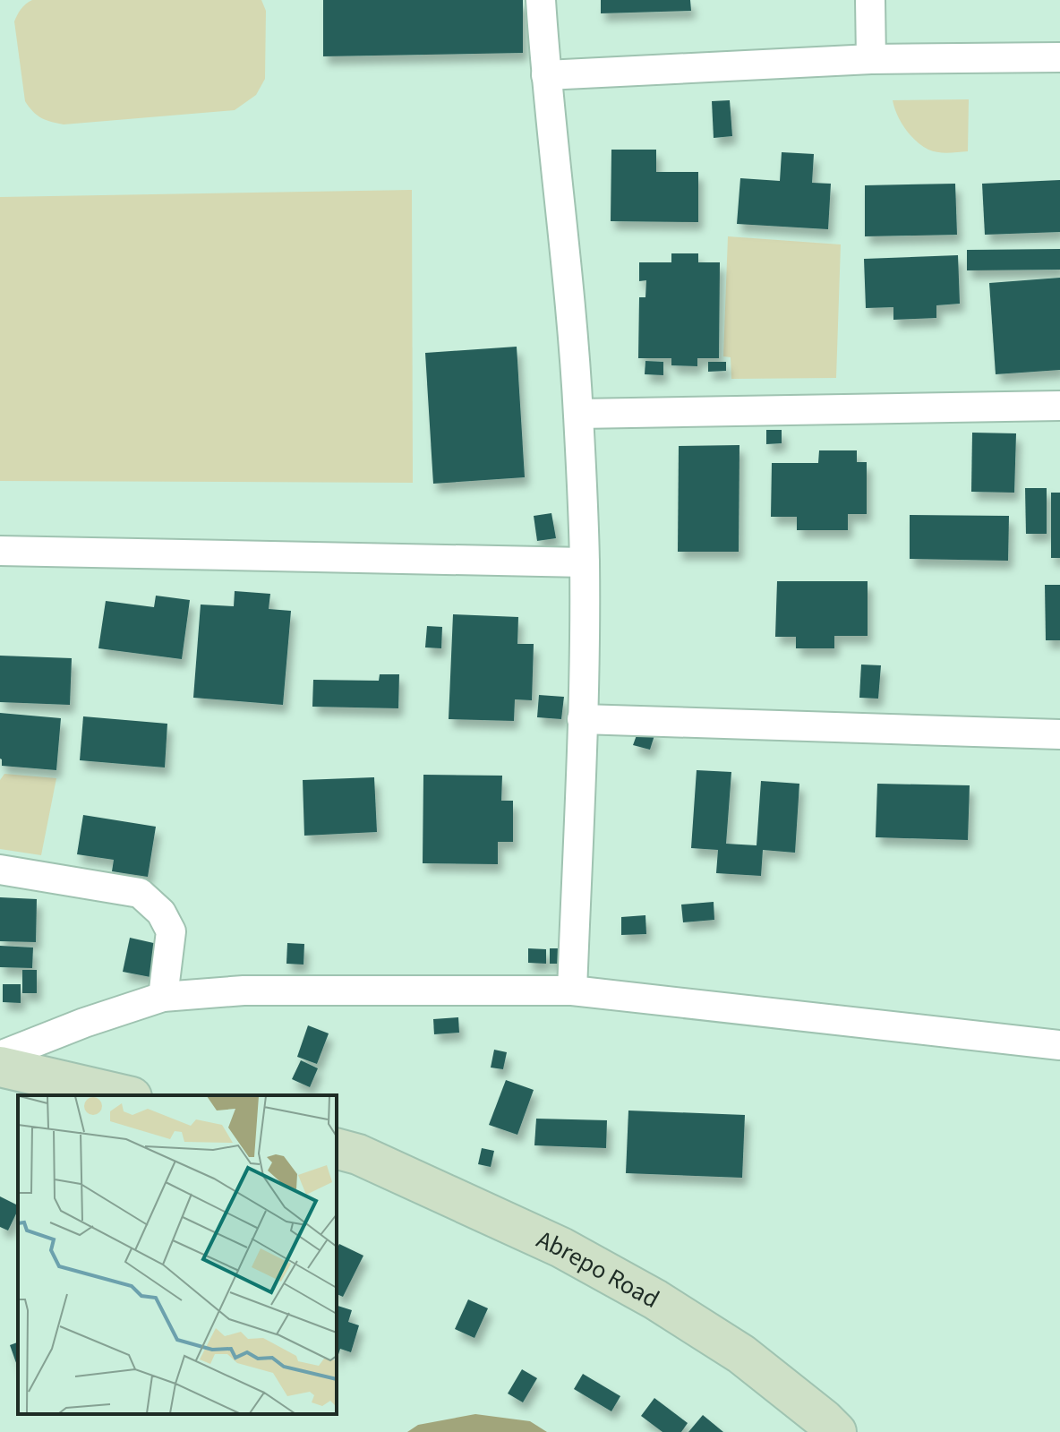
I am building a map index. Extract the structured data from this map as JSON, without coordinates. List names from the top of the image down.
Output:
{
  "streets": {
    "main road": ["Abrepo Road"]
  }
}
